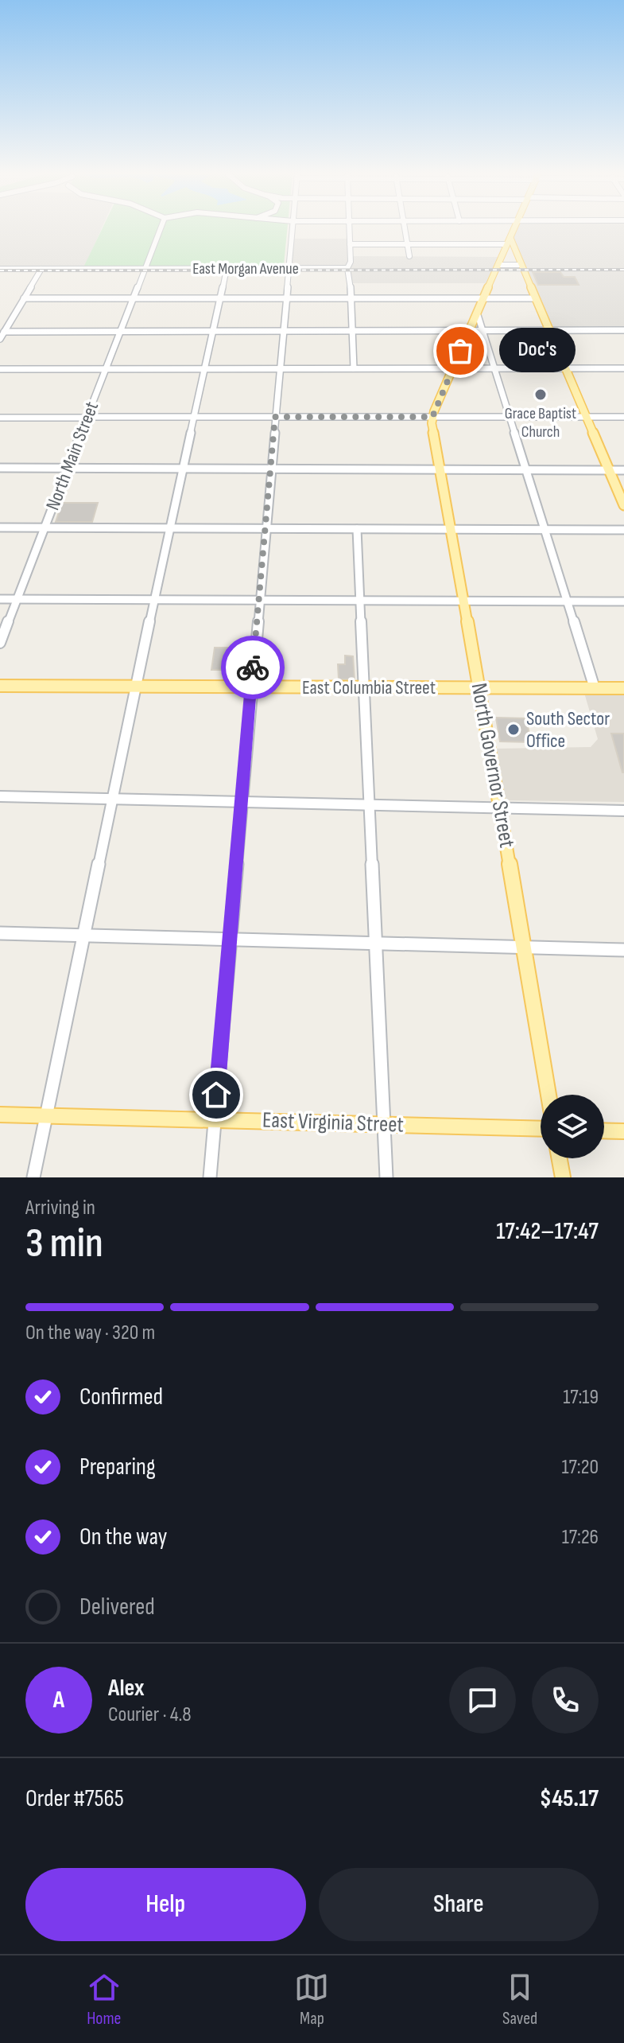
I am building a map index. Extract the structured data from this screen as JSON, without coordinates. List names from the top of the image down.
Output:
{
  "streets": {
    "main road": ["East Columbia Street", "North Governor Street", "East Virginia Street"],
    "street": ["East Morgan Avenue", "North Main Street"]
  },
  "crossings": [
    ["East Morgan Avenue", "North Main Street"],
    ["East Columbia Street", "North Governor Street"]
  ],
  "places": ["Doc's", "Grace Baptist Church", "South Sector Office"],
  "page": {
    "bubble": "Doc's",
    "heading": ["3 min", "Arriving in", "17:42–17:47"],
    "panel": [
      "Alex",
      "Courier · 4.8",
      "Order #7565",
      "$45.17"
    ],
    "bar": "On the way · 320 m",
    "list": [
      ["Confirmed", "17:19"],
      ["Preparing", "17:20"],
      ["On the way", "17:26"],
      "Delivered"
    ],
    "round": "A",
    "buttons": ["Help", "Share"],
    "tabs": ["Home", "Map", "Saved"]
  }
}
